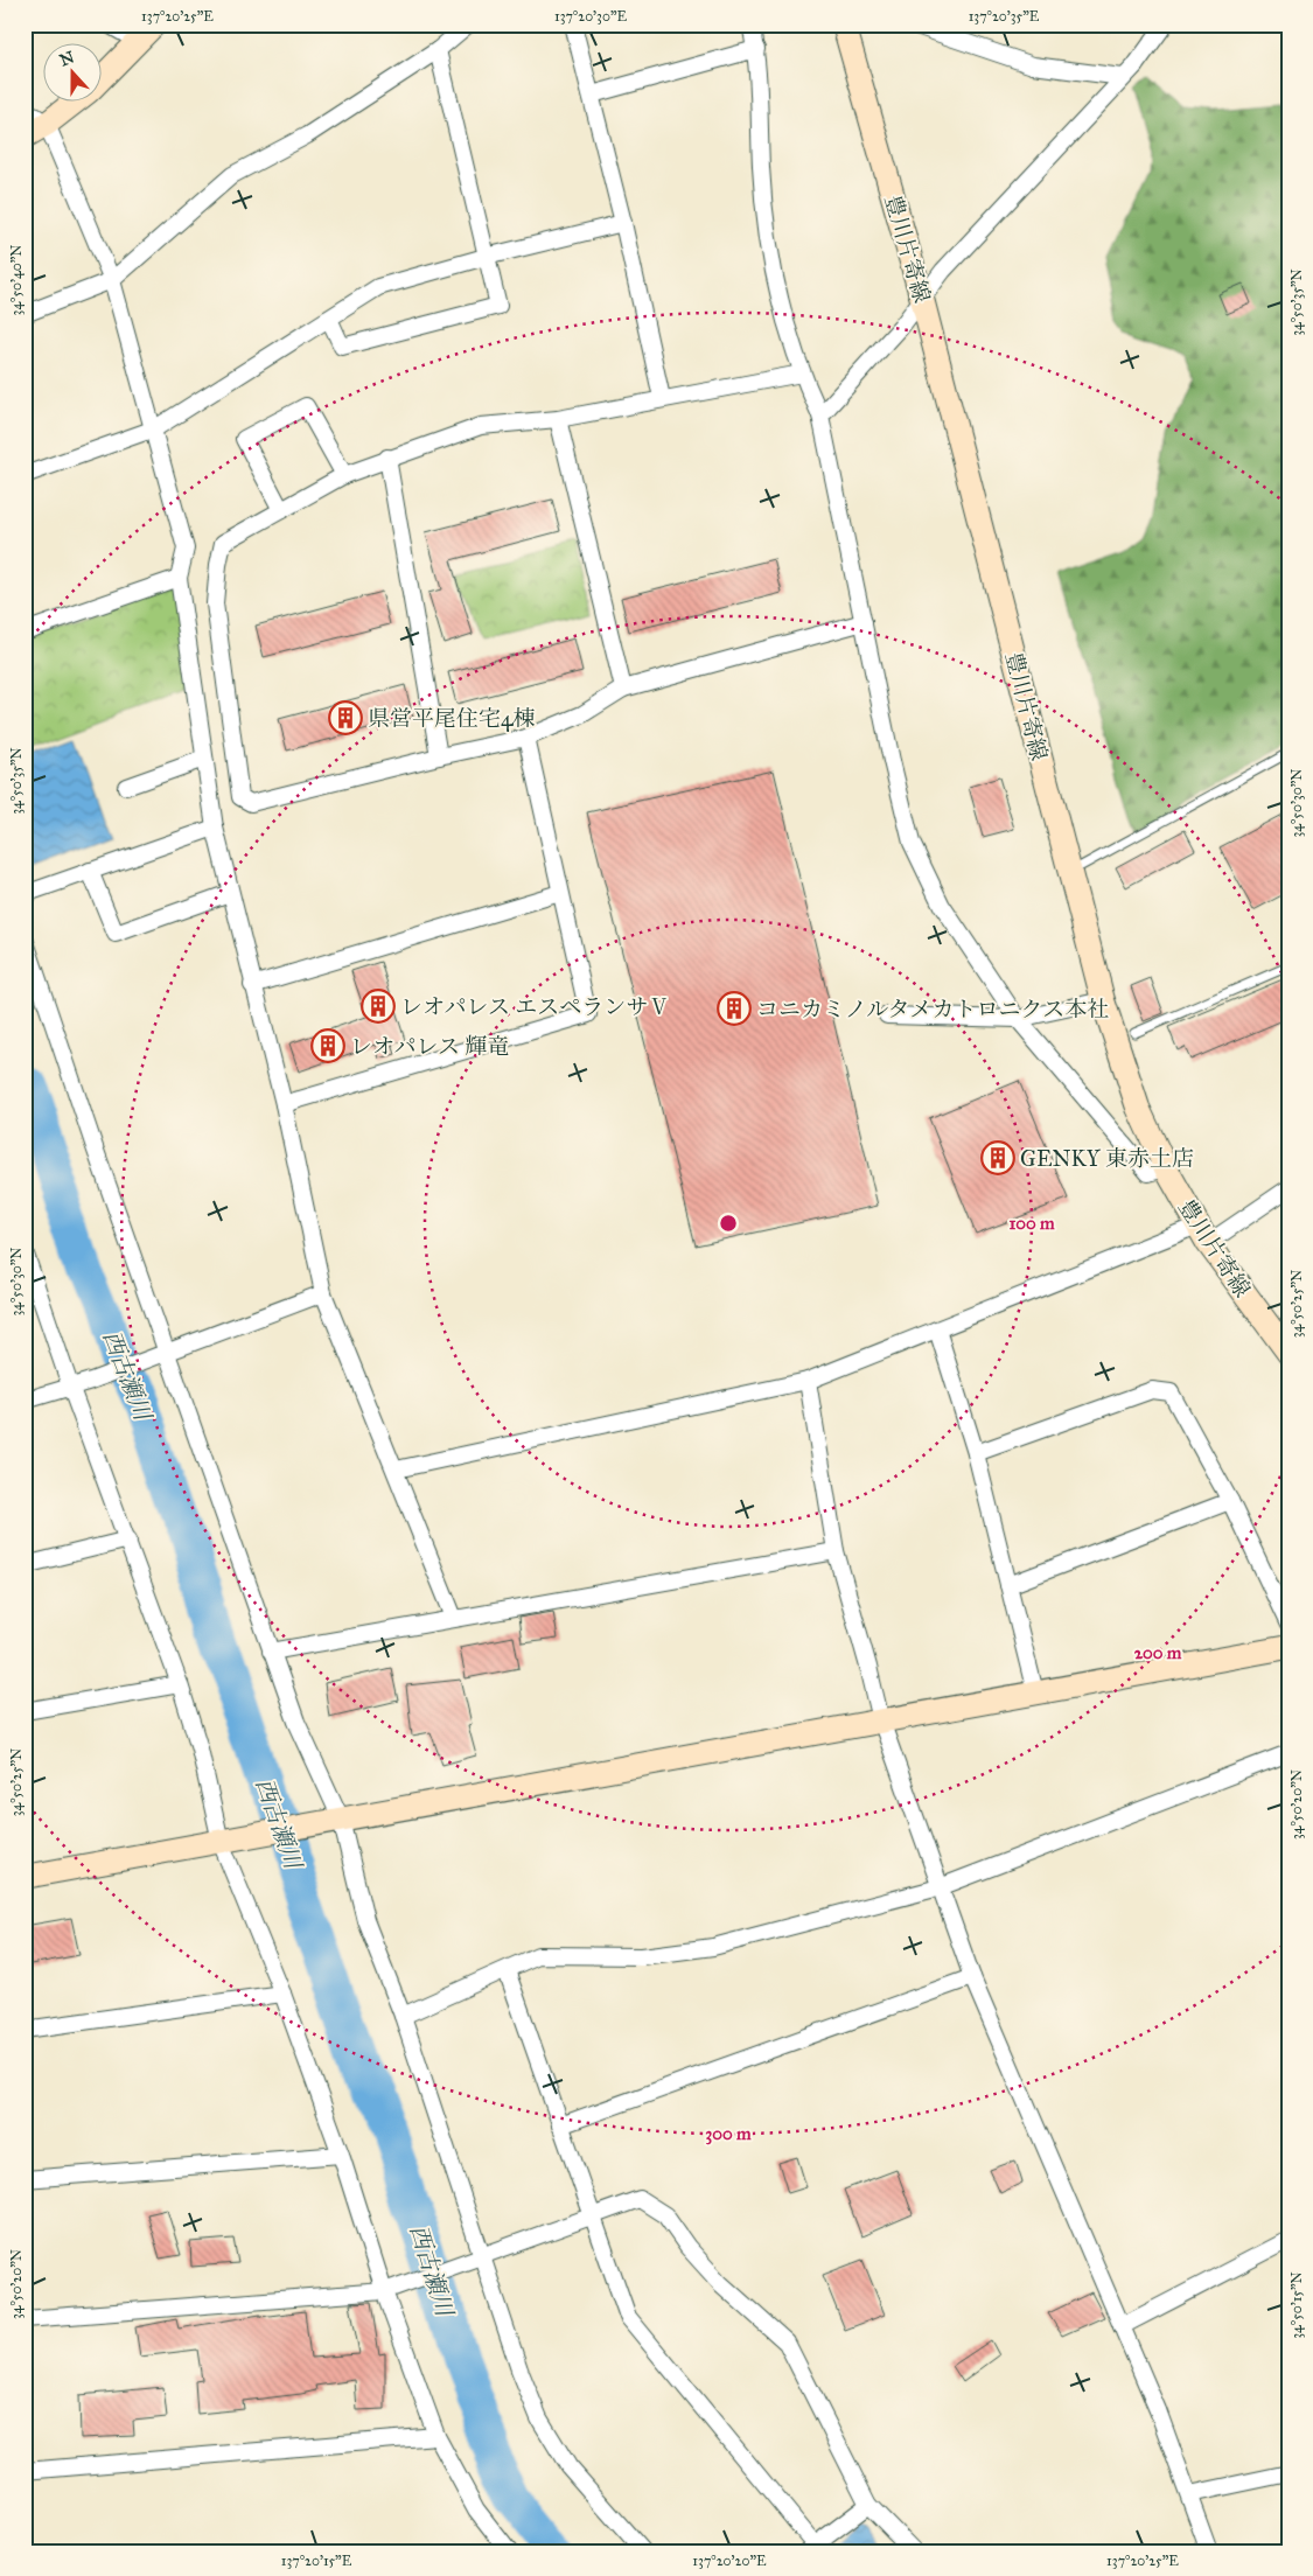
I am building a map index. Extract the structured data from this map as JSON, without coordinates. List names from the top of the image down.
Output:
{
  "streets": {
    "street": ["豊川片寄線"]
  },
  "water": ["西古瀬川"],
  "places": {
    "building": [
      "県営平尾住宅4棟",
      "レオパレス エスペランサⅤ",
      "コニカミノルタメカトロニクス本社",
      "レオパレス 輝竜",
      "GENKY 東赤土店"
    ]
  },
  "north": "top",
  "coordinates": [
    "137°20'25\"E",
    "137°20'30\"E",
    "137°20'35\"E",
    "34°50'40\"N",
    "34°50'35\"N",
    "34°50'30\"N",
    "34°50'25\"N",
    "34°50'20\"N",
    "34°50'15\"N",
    "137°20'15\"E",
    "137°20'20\"E"
  ],
  "rings": ["100 m", "200 m", "300 m"]
}
